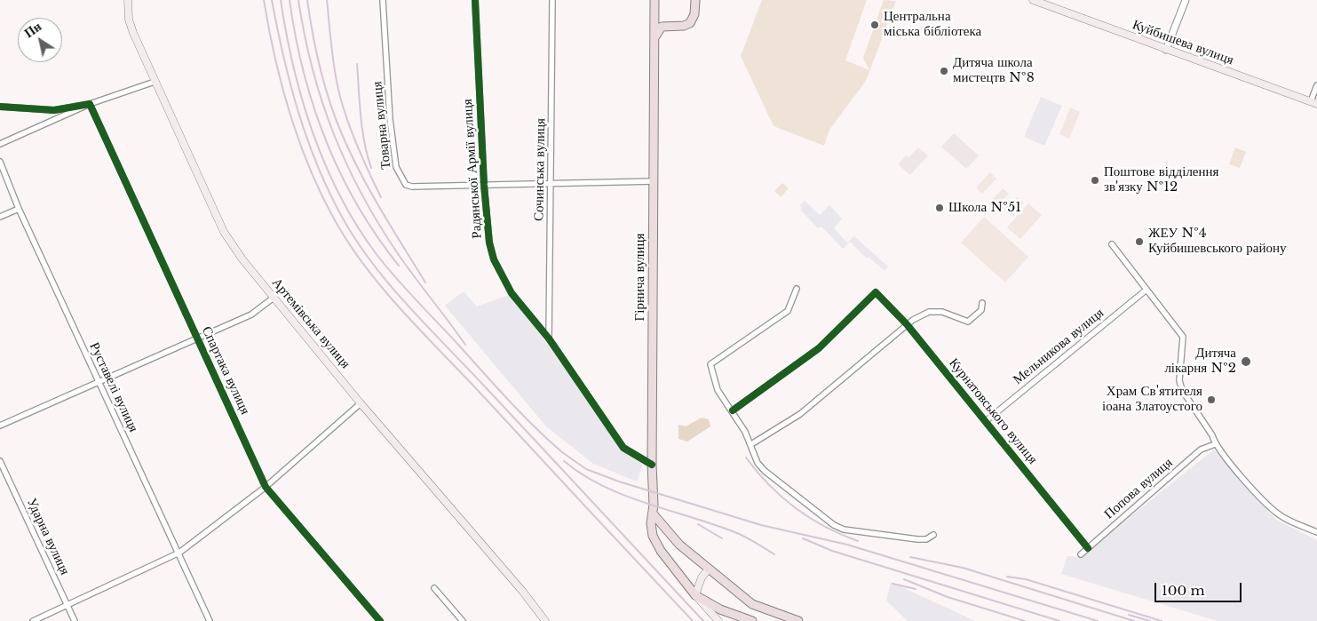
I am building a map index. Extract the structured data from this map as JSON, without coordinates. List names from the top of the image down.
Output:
{
  "streets": {
    "main road": ["Куйбишева вулиця", "Гірнича вулиця", "Артемівська вулиця"],
    "street": [
      "Товарна вулиця",
      "Радянської Армії вулиця",
      "Сочинська вулиця",
      "Мельникова вулиця",
      "Спартака вулиця",
      "Руставелі вулиця",
      "Курнатовського вулиця",
      "Попова вулиця",
      "Ударна вулиця"
    ]
  },
  "crossings": [
    ["Товарна вулиця", "Радянської Армії вулиця"],
    ["Товарна вулиця", "Сочинська вулиця"],
    ["Товарна вулиця", "Гірнича вулиця"],
    ["Радянської Армії вулиця", "Сочинська вулиця"],
    ["Радянської Армії вулиця", "Гірнича вулиця"],
    ["Мельникова вулиця", "Курнатовського вулиця"],
    ["Курнатовського вулиця", "Попова вулиця"]
  ],
  "places": [
    "Центральна міська бібліотека",
    "Дитяча школа мистецтв №8",
    "Поштове відділення зв'язку №12",
    "Школа №51",
    "ЖЕУ №4 Куйбишевського району",
    "Дитяча лікарня №2",
    "Храм Св'ятителя іоана Златоустого"
  ],
  "scale_bar": "100 m",
  "north": "top left"
}
